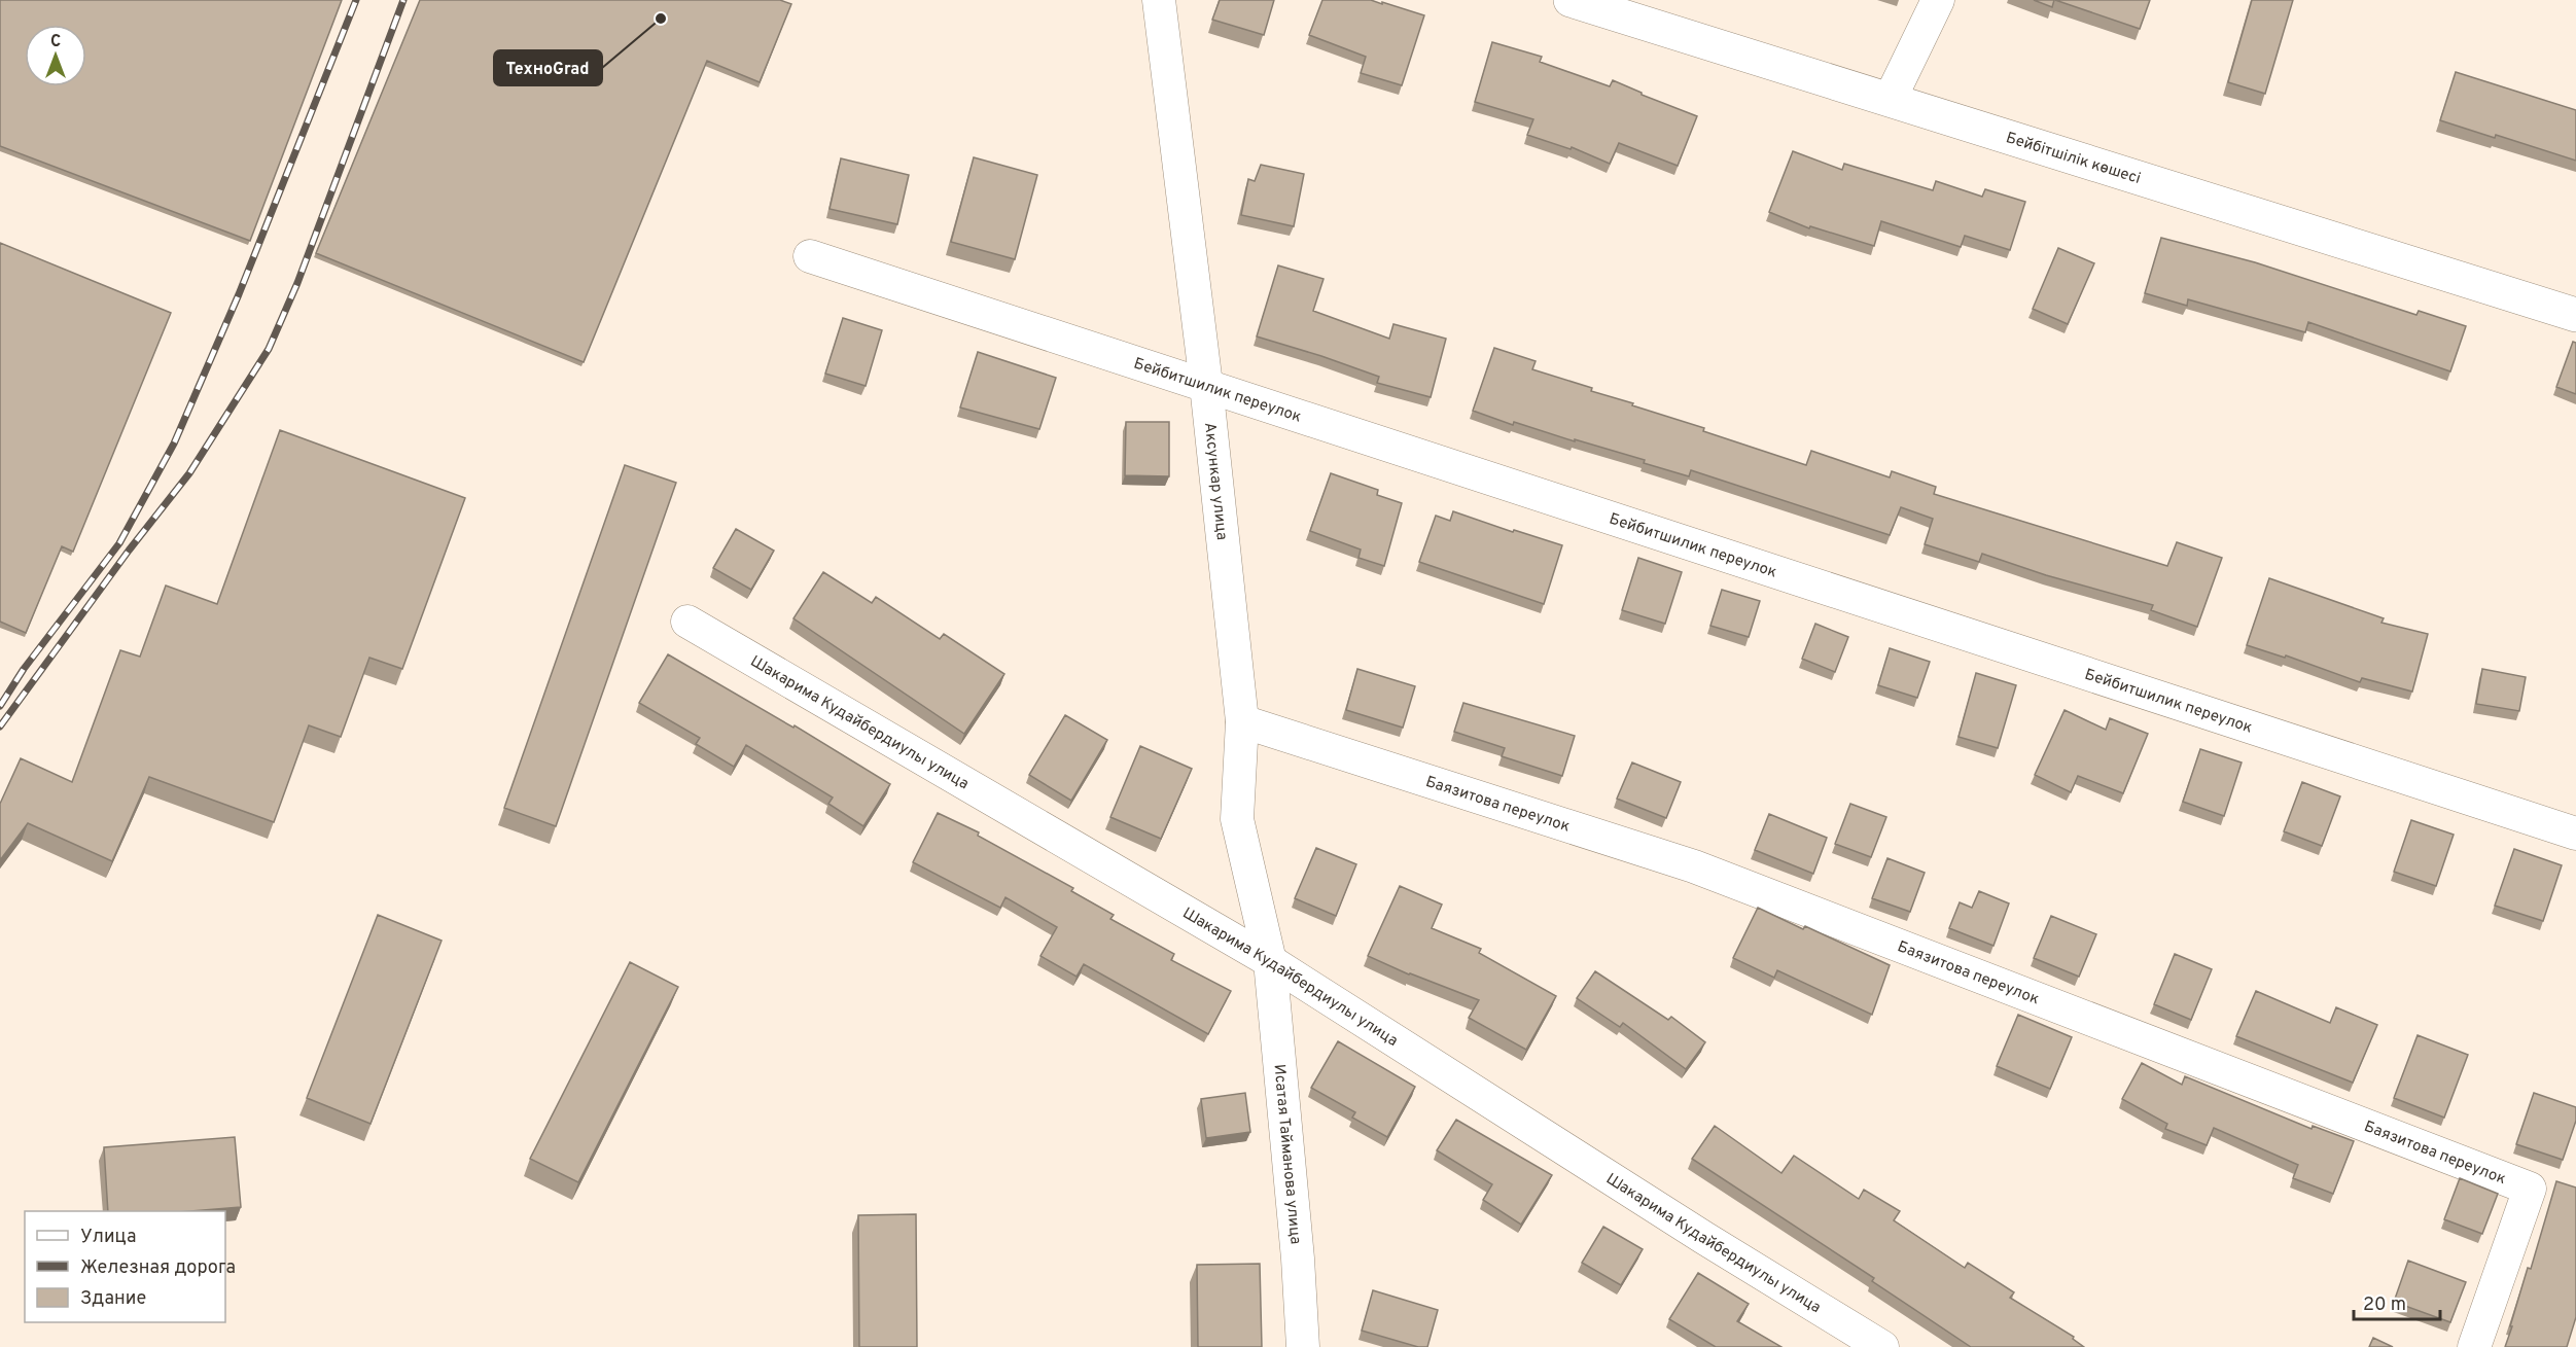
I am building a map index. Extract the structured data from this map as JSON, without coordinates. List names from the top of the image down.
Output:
{
  "streets": {
    "street": [
      "Бейбітшілік көшесі",
      "Бейбитшилик переулок",
      "Аксункар улица",
      "Шакарима Кудайбердиулы улица",
      "Баязитова переулок",
      "Исатая Тайманова улица"
    ]
  },
  "crossings": [
    ["Бейбитшилик переулок", "Аксункар улица"],
    ["Аксункар улица", "Шакарима Кудайбердиулы улица"],
    ["Аксункар улица", "Баязитова переулок"],
    ["Аксункар улица", "Исатая Тайманова улица"],
    ["Шакарима Кудайбердиулы улица", "Исатая Тайманова улица"]
  ],
  "places": ["ТехноGrad"],
  "legend": ["Улица", "Железная дорога", "Здание"],
  "scale_bar": "20 m",
  "north": "top"
}
